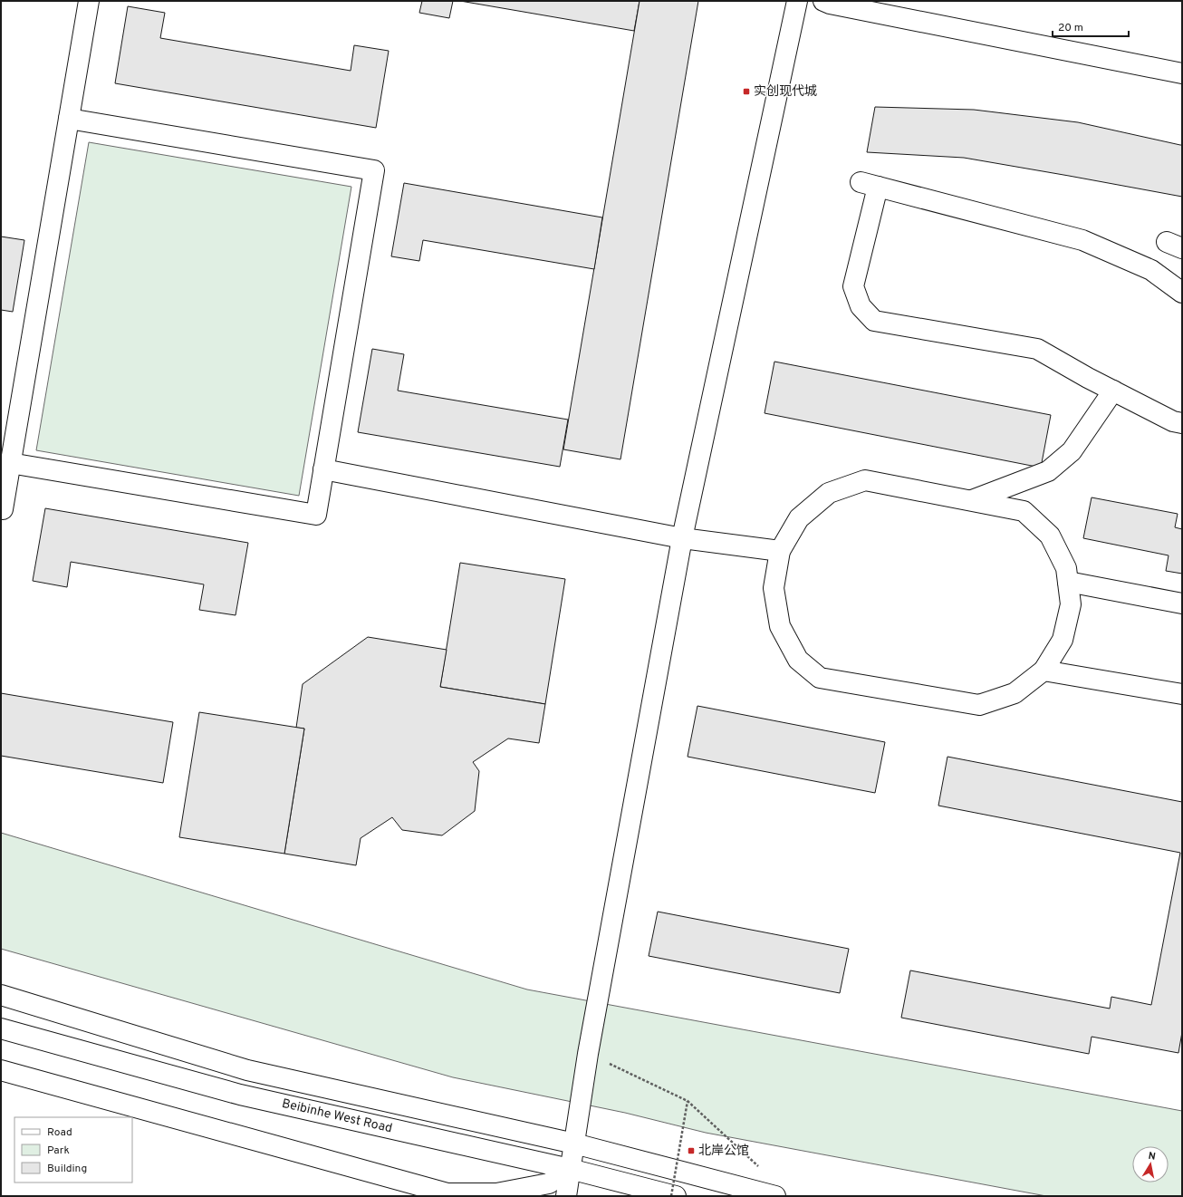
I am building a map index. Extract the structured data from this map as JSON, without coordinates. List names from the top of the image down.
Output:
{
  "streets": {
    "street": ["Beibinhe West Road"]
  },
  "places": {
    "transit": ["实创现代城", "北岸公馆"]
  },
  "legend": ["Road", "Park", "Building"],
  "scale_bar": "20 m",
  "north": "top"
}
